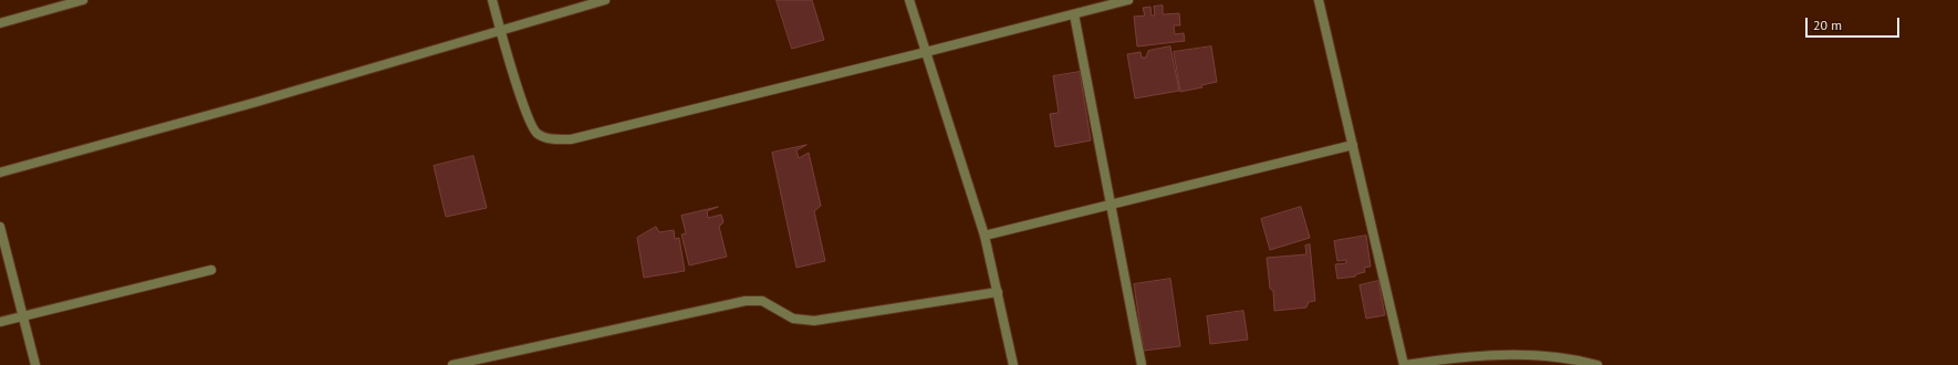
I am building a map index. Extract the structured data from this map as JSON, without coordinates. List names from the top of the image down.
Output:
{
  "scale_bar": "20 m"
}
